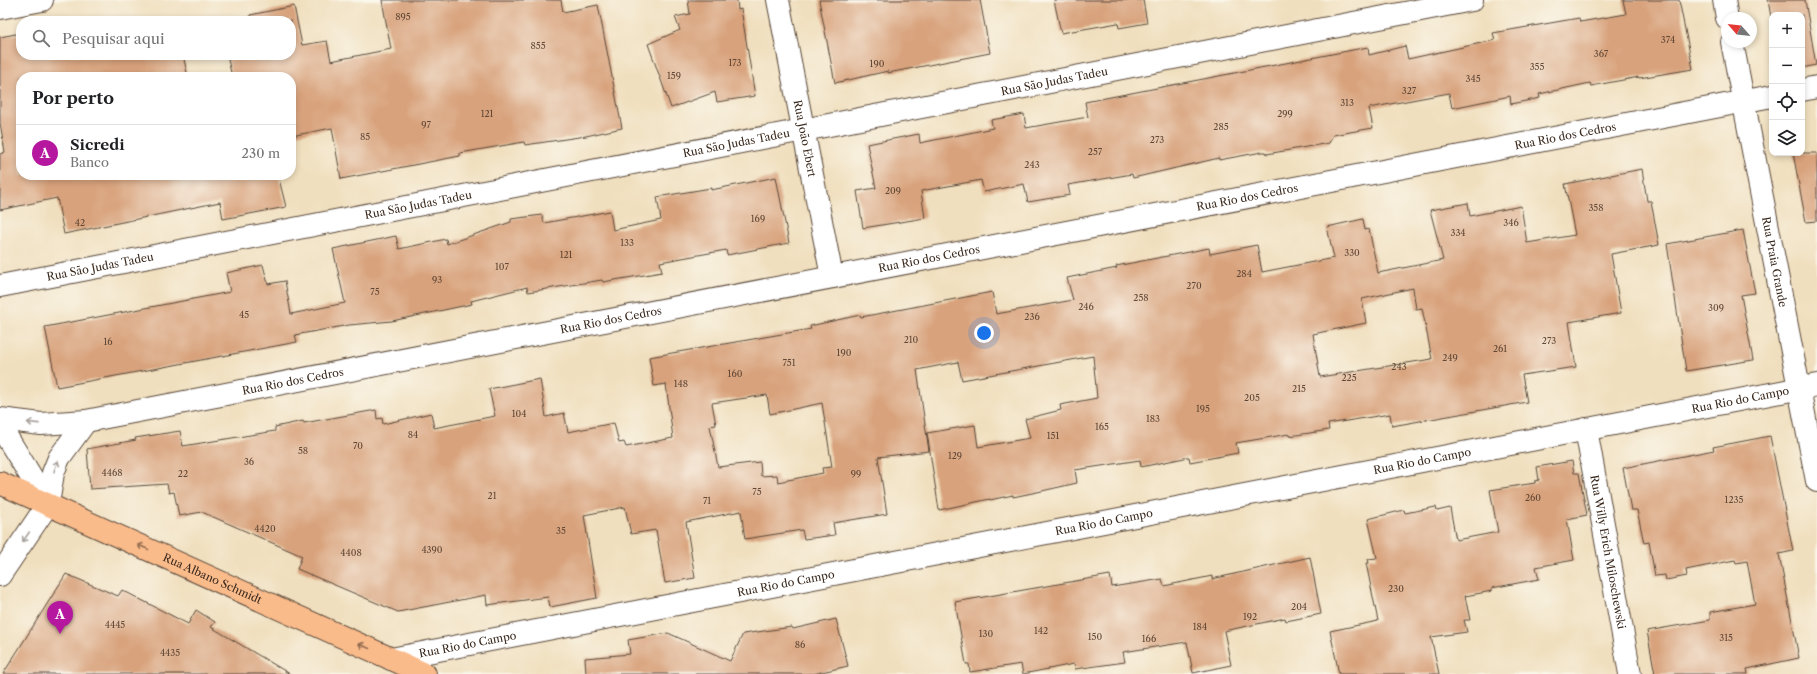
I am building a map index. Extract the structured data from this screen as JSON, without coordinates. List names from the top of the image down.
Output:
{
  "streets": {
    "main road": ["Rua Albano Schmidt"],
    "street": [
      "Rua São Judas Tadeu",
      "Rua Rio dos Cedros",
      "Rua João Ebert",
      "Rua Praia Grande",
      "Rua Rio do Campo",
      "Rua Willy Erich Miloschewski"
    ]
  },
  "crossings": [
    ["Rua São Judas Tadeu", "Rua João Ebert"],
    ["Rua Rio dos Cedros", "Rua João Ebert"],
    ["Rua Rio dos Cedros", "Rua Praia Grande"],
    ["Rua Praia Grande", "Rua Rio do Campo"],
    ["Rua Rio do Campo", "Rua Willy Erich Miloschewski"],
    ["Rua Rio do Campo", "Rua Albano Schmidt"]
  ],
  "one_way": ["Rua Albano Schmidt"],
  "house_numbers": [
    "895",
    "374",
    "855",
    "367",
    "173",
    "190",
    "355",
    "159",
    "345",
    "327",
    "313",
    "121",
    "299",
    "97",
    "285",
    "85",
    "273",
    "257",
    "243",
    "209",
    "358",
    "169",
    "42",
    "346",
    "334",
    "133",
    "330",
    "121",
    "107",
    "284",
    "93",
    "270",
    "75",
    "258",
    "246",
    "309",
    "45",
    "236",
    "210",
    "273",
    "16",
    "261",
    "190",
    "249",
    "751",
    "243",
    "160",
    "225",
    "148",
    "215",
    "205",
    "195",
    "104",
    "183",
    "165",
    "84",
    "151",
    "70",
    "58",
    "129",
    "36",
    "4468",
    "22",
    "99",
    "75",
    "21",
    "260",
    "1235",
    "71",
    "4420",
    "35",
    "4390",
    "4408",
    "230",
    "204",
    "192",
    "4445",
    "184",
    "142",
    "130",
    "150",
    "315",
    "166",
    "86",
    "4435"
  ],
  "north": "top left",
  "page": {
    "map_buttons": ["+", "−"],
    "search": "Pesquisar aqui",
    "heading": "Por perto",
    "list": [
      {
        "mark": "A",
        "name": "Sicredi",
        "note": "Banco",
        "value": "230 m"
      }
    ],
    "pins": "A"
  }
}
